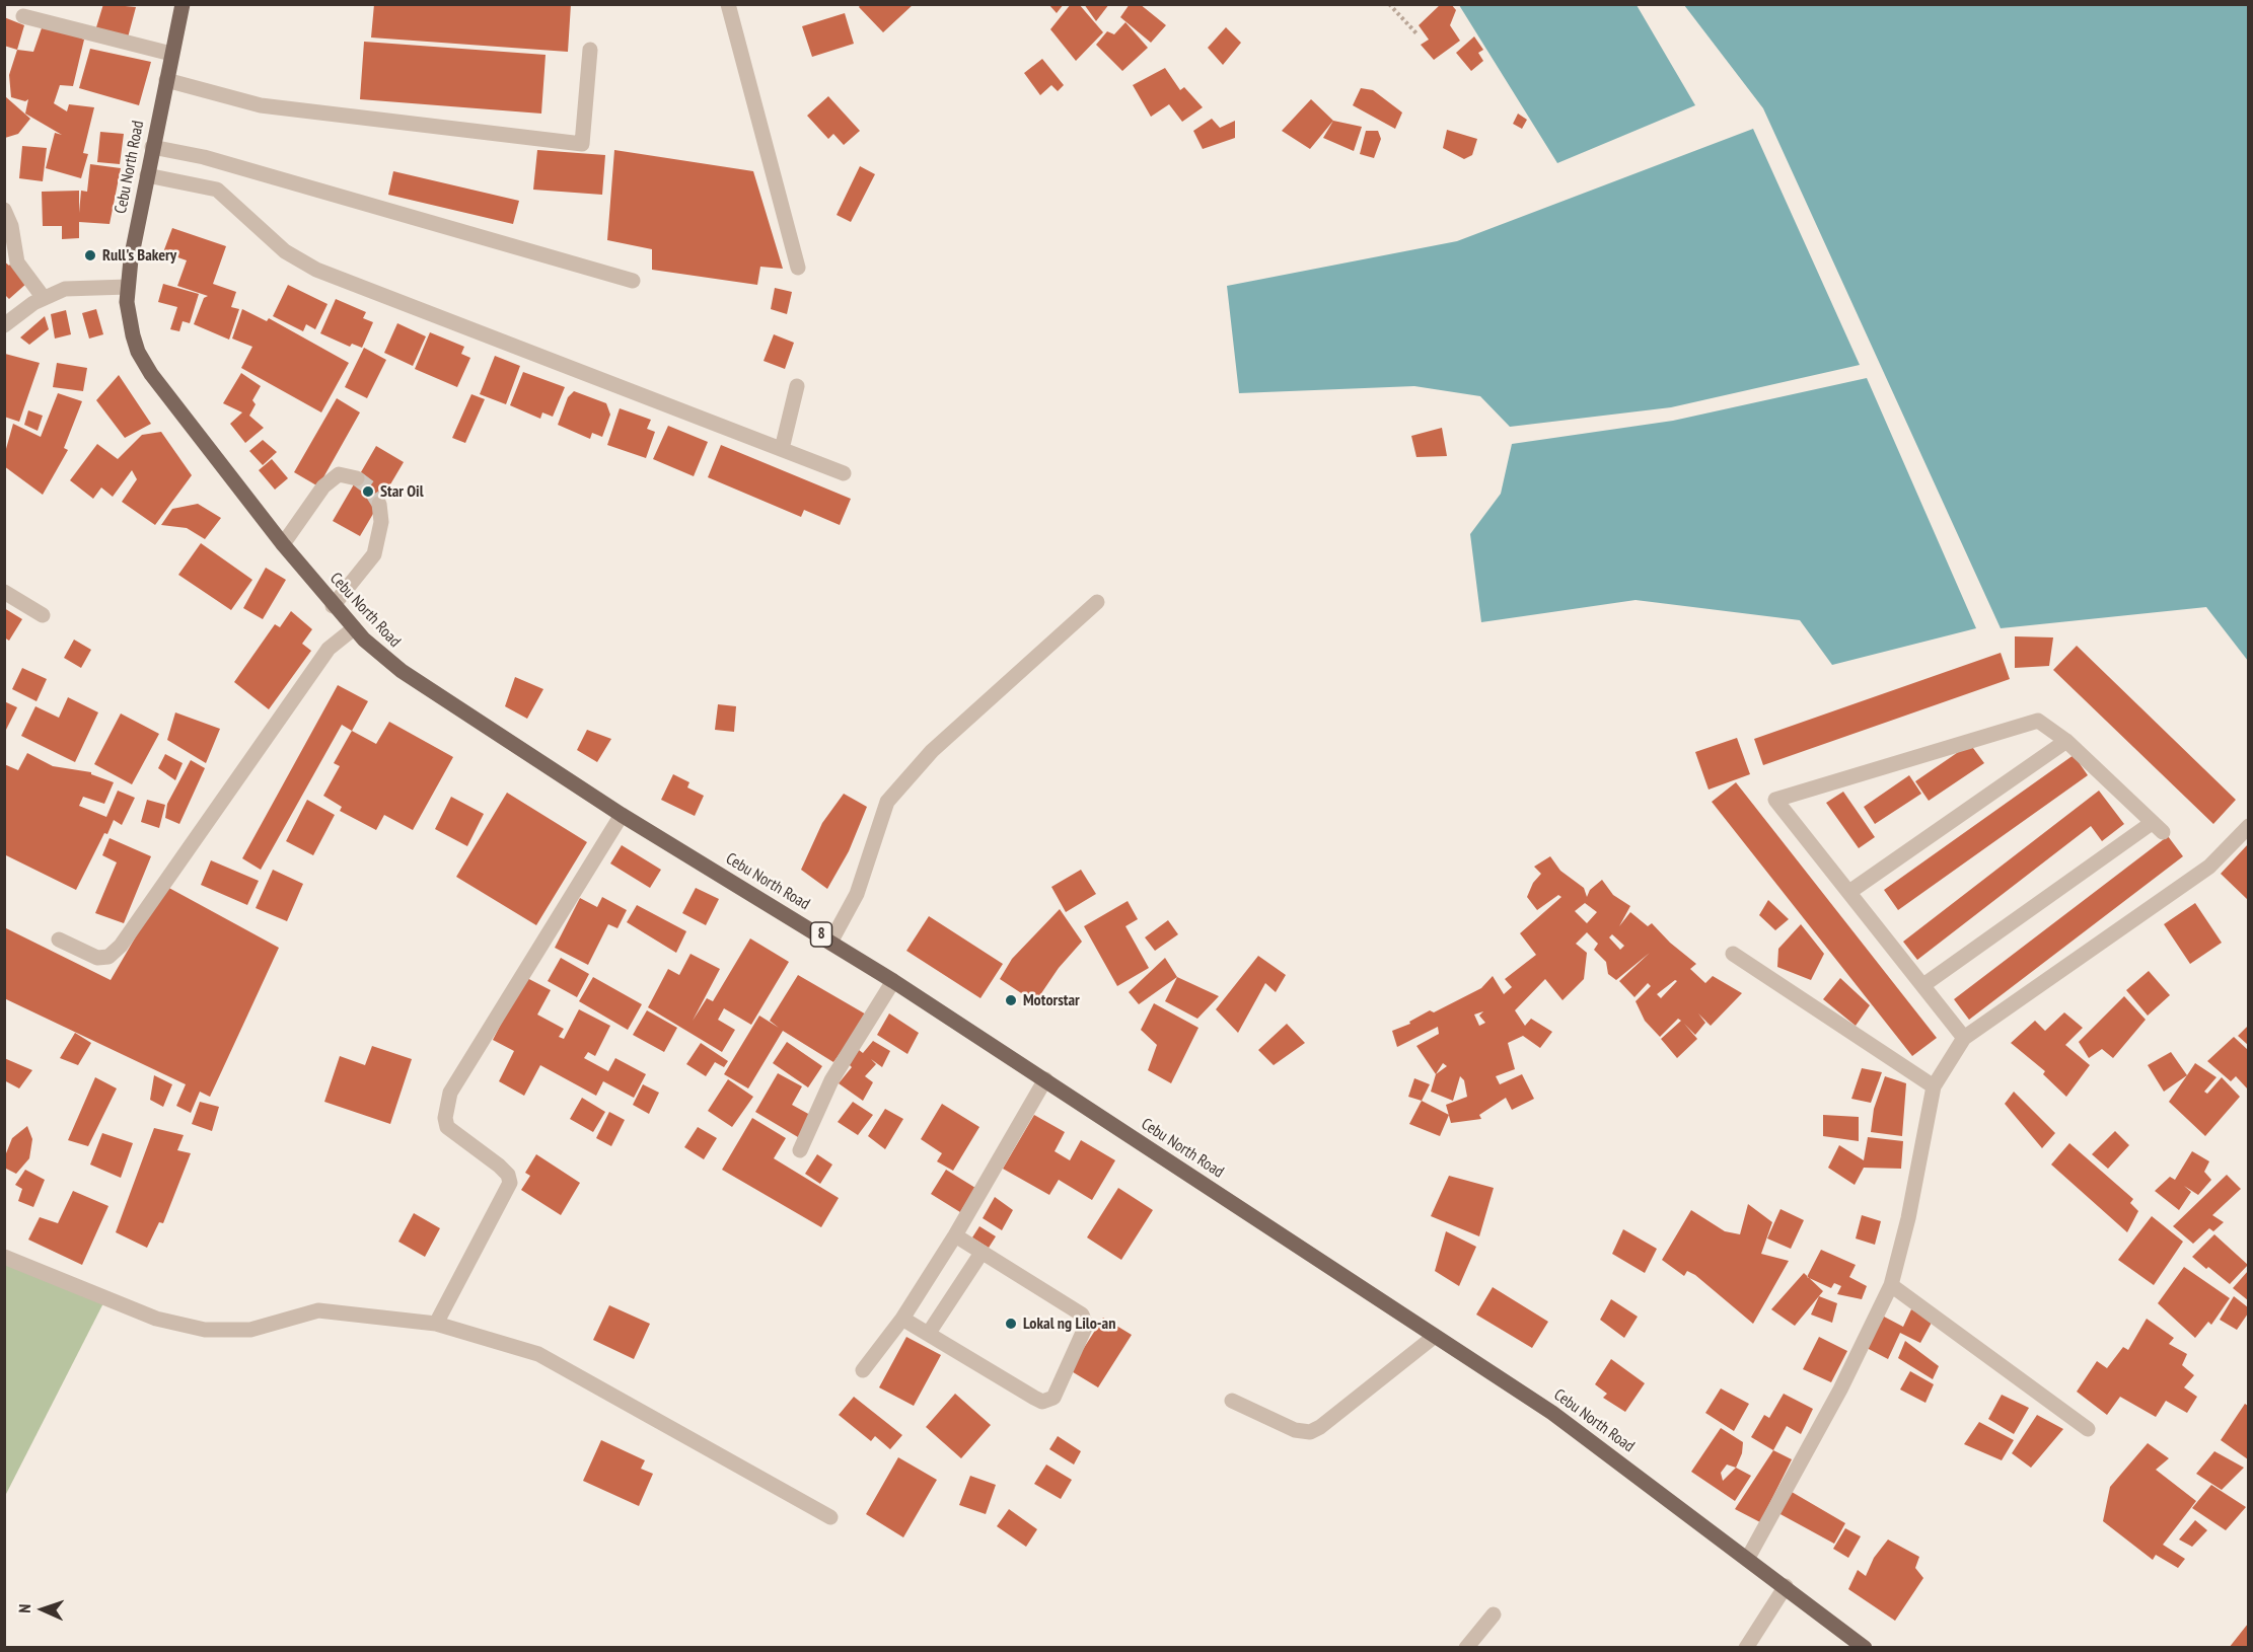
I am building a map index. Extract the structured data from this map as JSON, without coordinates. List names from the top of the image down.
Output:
{
  "streets": {
    "main road": ["Cebu North Road", "8"]
  },
  "places": [
    "Rull's Bakery",
    "Star Oil",
    "Motorstar",
    "Lokal ng Lilo-an"
  ],
  "north": "left"
}
